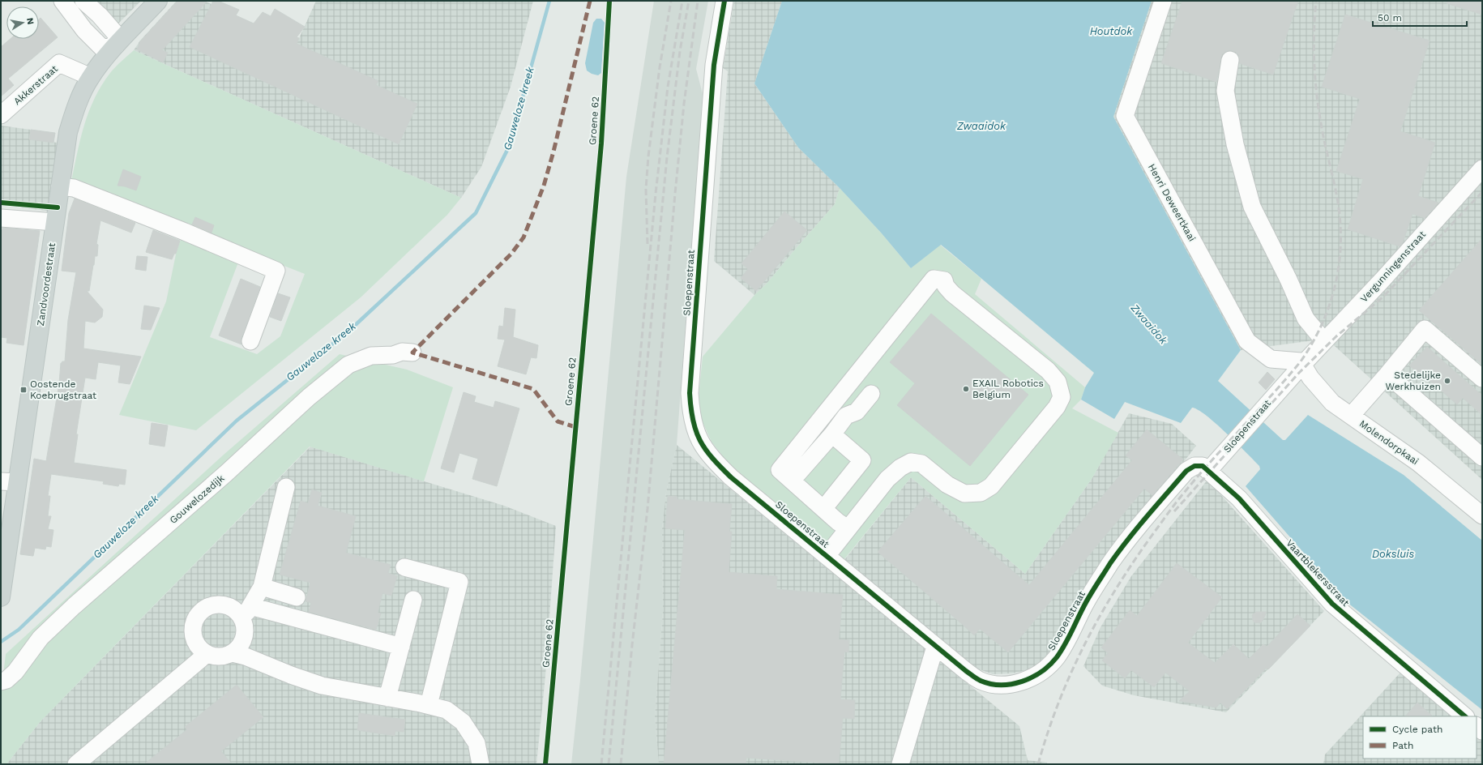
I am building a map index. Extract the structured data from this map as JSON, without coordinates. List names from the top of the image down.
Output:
{
  "streets": {
    "main road": ["Zandvoordestraat"],
    "street": [
      "Akkerstraat",
      "Henri Deweertkaai",
      "Vergunningenstraat",
      "Sloepenstraat",
      "Molendorpkaai",
      "Gouwelozedijk",
      "Vaartblekersstraat"
    ],
    "cycle path": ["Groene 62"]
  },
  "crossings": [
    ["Akkerstraat", "Zandvoordestraat"],
    ["Henri Deweertkaai", "Vergunningenstraat"],
    ["Henri Deweertkaai", "Sloepenstraat"],
    ["Henri Deweertkaai", "Molendorpkaai"],
    ["Vergunningenstraat", "Sloepenstraat"],
    ["Vergunningenstraat", "Molendorpkaai"],
    ["Sloepenstraat", "Molendorpkaai"],
    ["Sloepenstraat", "Vaartblekersstraat"]
  ],
  "water": [
    "Houtdok",
    "Gauweloze kreek",
    "Zwaaidok",
    "Doksluis"
  ],
  "places": {
    "other": ["Stedelijke Werkhuizen", "EXAIL Robotics Belgium"],
    "transit": ["Oostende Koebrugstraat"]
  },
  "legend": ["Cycle path", "Path"],
  "scale_bar": "50 m",
  "north": "right"
}
